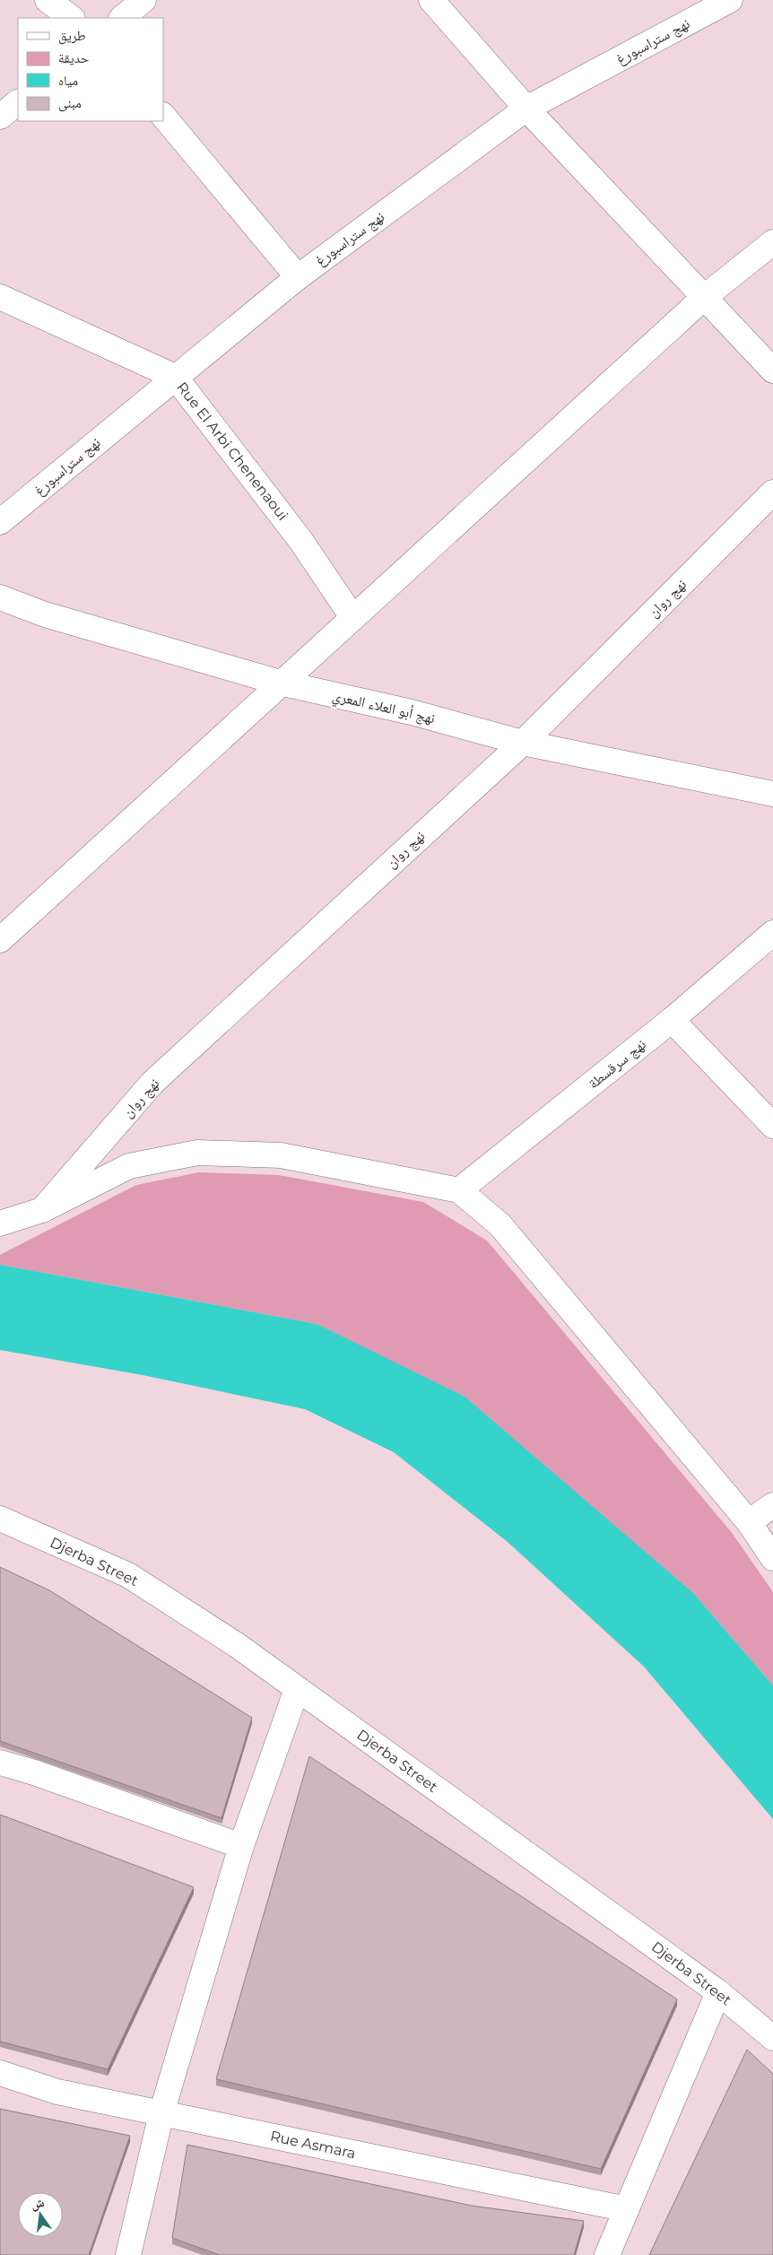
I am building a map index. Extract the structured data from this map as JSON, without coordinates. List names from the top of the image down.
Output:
{
  "streets": {
    "street": [
      "نهج ستراسبورغ",
      "Rue El Arbi Chenenaoui",
      "نهج روان",
      "نهج أبو العلاء المعري",
      "نهج سرقسطة",
      "Djerba Street",
      "Rue Asmara"
    ]
  },
  "crossings": [
    ["نهج ستراسبورغ", "Rue El Arbi Chenenaoui"],
    ["نهج روان", "نهج أبو العلاء المعري"]
  ],
  "legend": [
    "طريق",
    "حديقة",
    "مياه",
    "مبنى"
  ],
  "north": "top"
}
